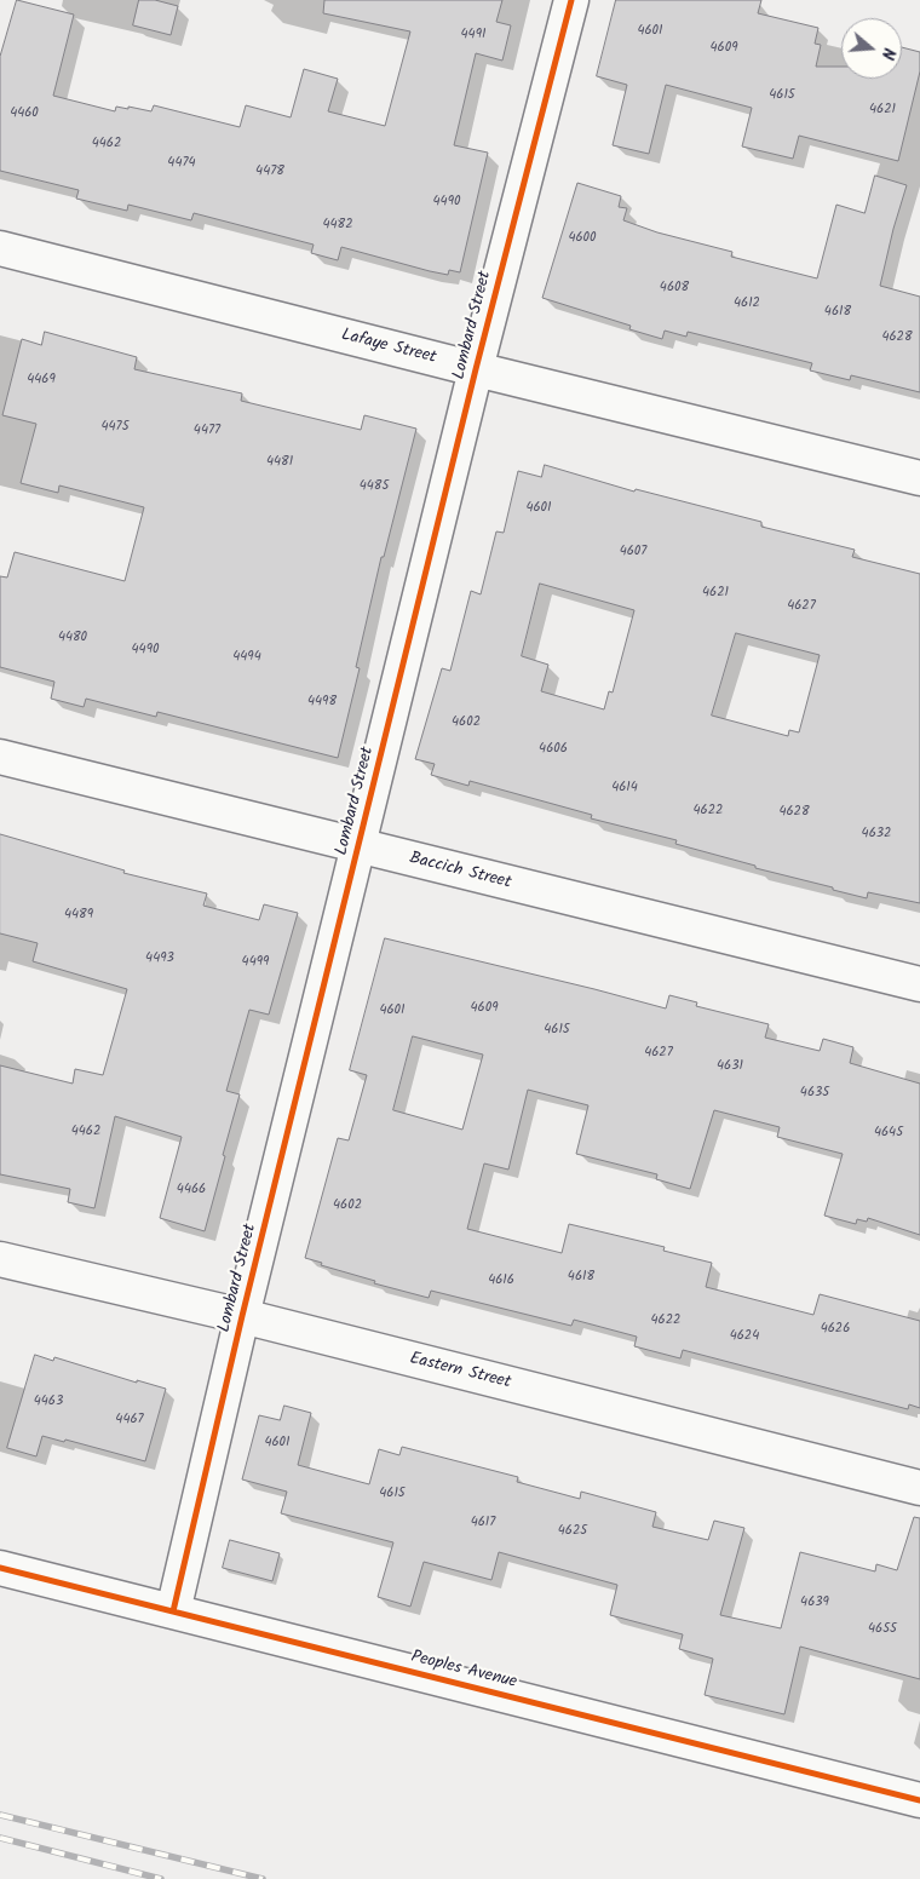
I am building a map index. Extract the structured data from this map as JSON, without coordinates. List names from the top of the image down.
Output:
{
  "streets": {
    "street": [
      "Lombard Street",
      "Lafaye Street",
      "Baccich Street",
      "Eastern Street",
      "Peoples Avenue"
    ]
  },
  "crossings": [
    ["Lombard Street", "Lafaye Street"],
    ["Lombard Street", "Baccich Street"],
    ["Lombard Street", "Eastern Street"],
    ["Lombard Street", "Peoples Avenue"]
  ],
  "house_numbers": [
    "4601",
    "4491",
    "4609",
    "4615",
    "4621",
    "4460",
    "4462",
    "4474",
    "4478",
    "4490",
    "4482",
    "4600",
    "4608",
    "4612",
    "4618",
    "4628",
    "4469",
    "4475",
    "4477",
    "4481",
    "4485",
    "4601",
    "4607",
    "4621",
    "4627",
    "4480",
    "4490",
    "4494",
    "4498",
    "4602",
    "4606",
    "4614",
    "4622",
    "4628",
    "4632",
    "4489",
    "4493",
    "4499",
    "4609",
    "4601",
    "4615",
    "4627",
    "4631",
    "4635",
    "4462",
    "4645",
    "4466",
    "4602",
    "4618",
    "4616",
    "4622",
    "4626",
    "4624",
    "4463",
    "4467",
    "4601",
    "4615",
    "4617",
    "4625",
    "4639",
    "4655"
  ],
  "north": "right"
}
